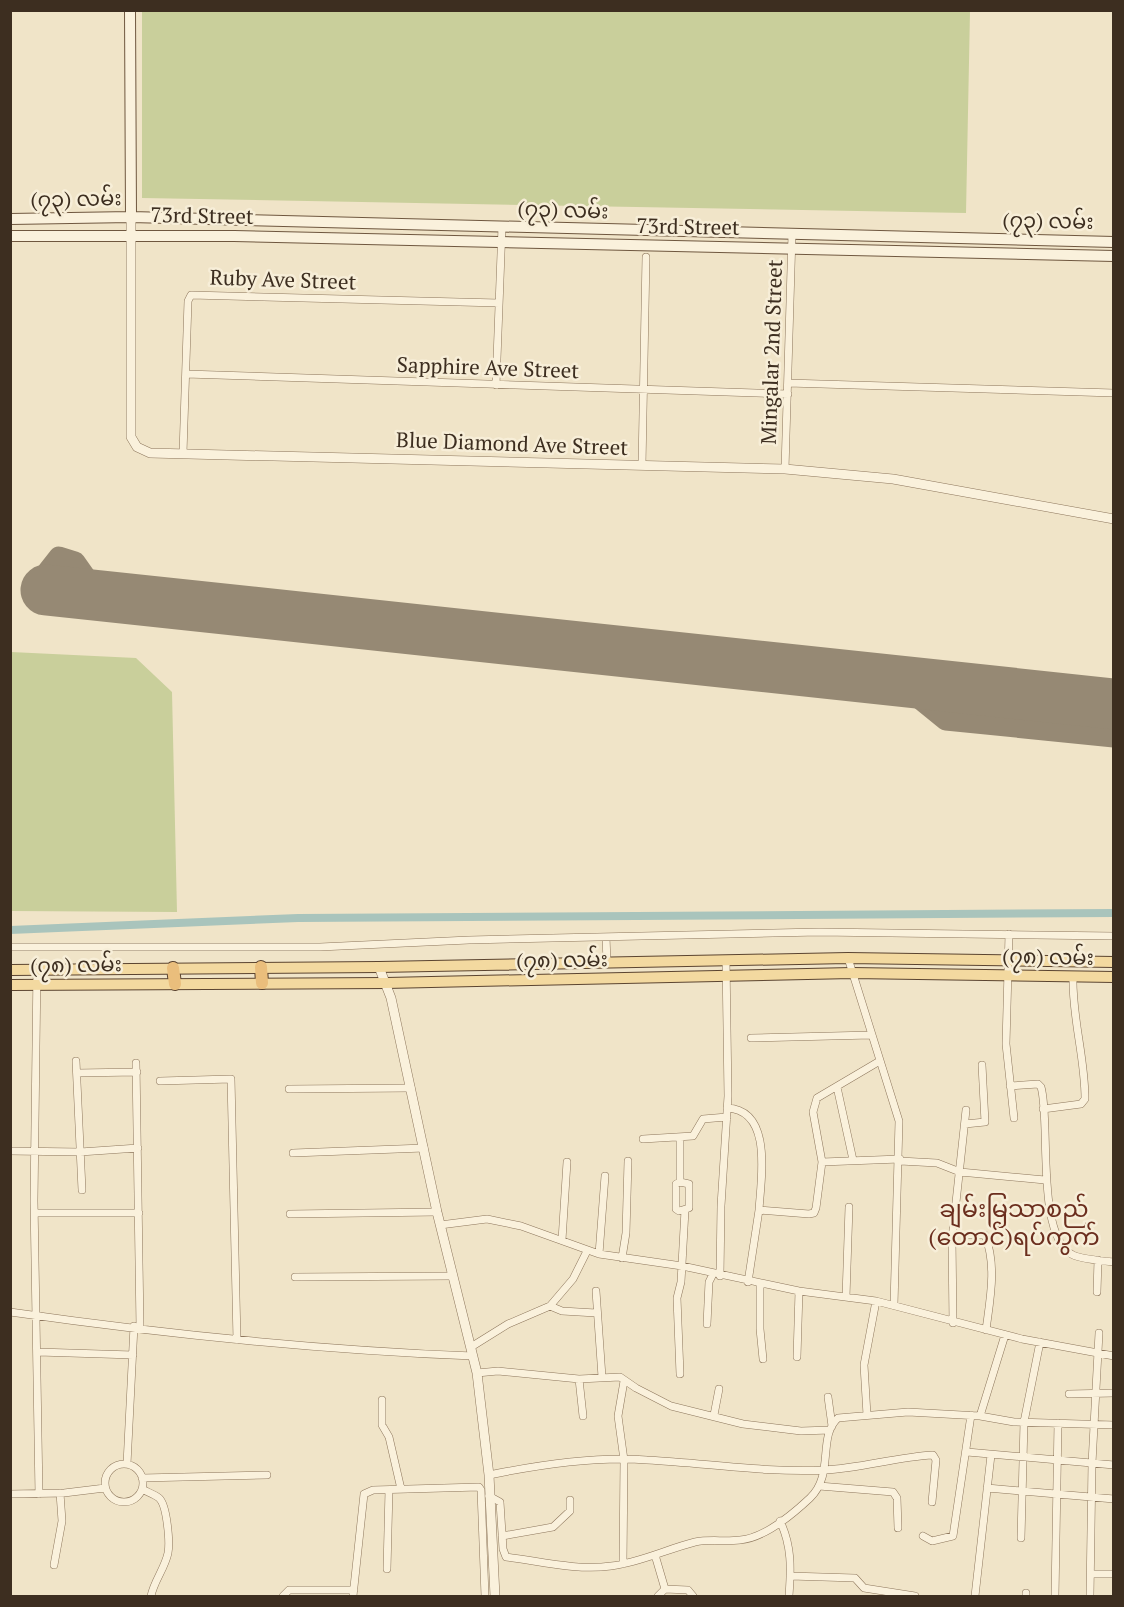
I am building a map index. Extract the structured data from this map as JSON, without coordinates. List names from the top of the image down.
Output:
{
  "streets": {
    "main road": ["(၇၃) လမ်း", "73rd Street", "(၇၈) လမ်း"],
    "street": [
      "Ruby Ave Street",
      "Mingalar 2nd Street",
      "Sapphire Ave Street",
      "Blue Diamond Ave Street"
    ]
  },
  "crossings": [
    ["(၇၃) လမ်း", "Mingalar 2nd Street"],
    ["(၇၃) လမ်း", "Blue Diamond Ave Street"],
    ["73rd Street", "Mingalar 2nd Street"],
    ["73rd Street", "Blue Diamond Ave Street"],
    ["Ruby Ave Street", "Sapphire Ave Street"],
    ["Ruby Ave Street", "Blue Diamond Ave Street"],
    ["Mingalar 2nd Street", "Sapphire Ave Street"],
    ["Mingalar 2nd Street", "Blue Diamond Ave Street"]
  ],
  "districts": ["ချမ်းမြသာစည် (တောင်)ရပ်ကွက်"]
}
